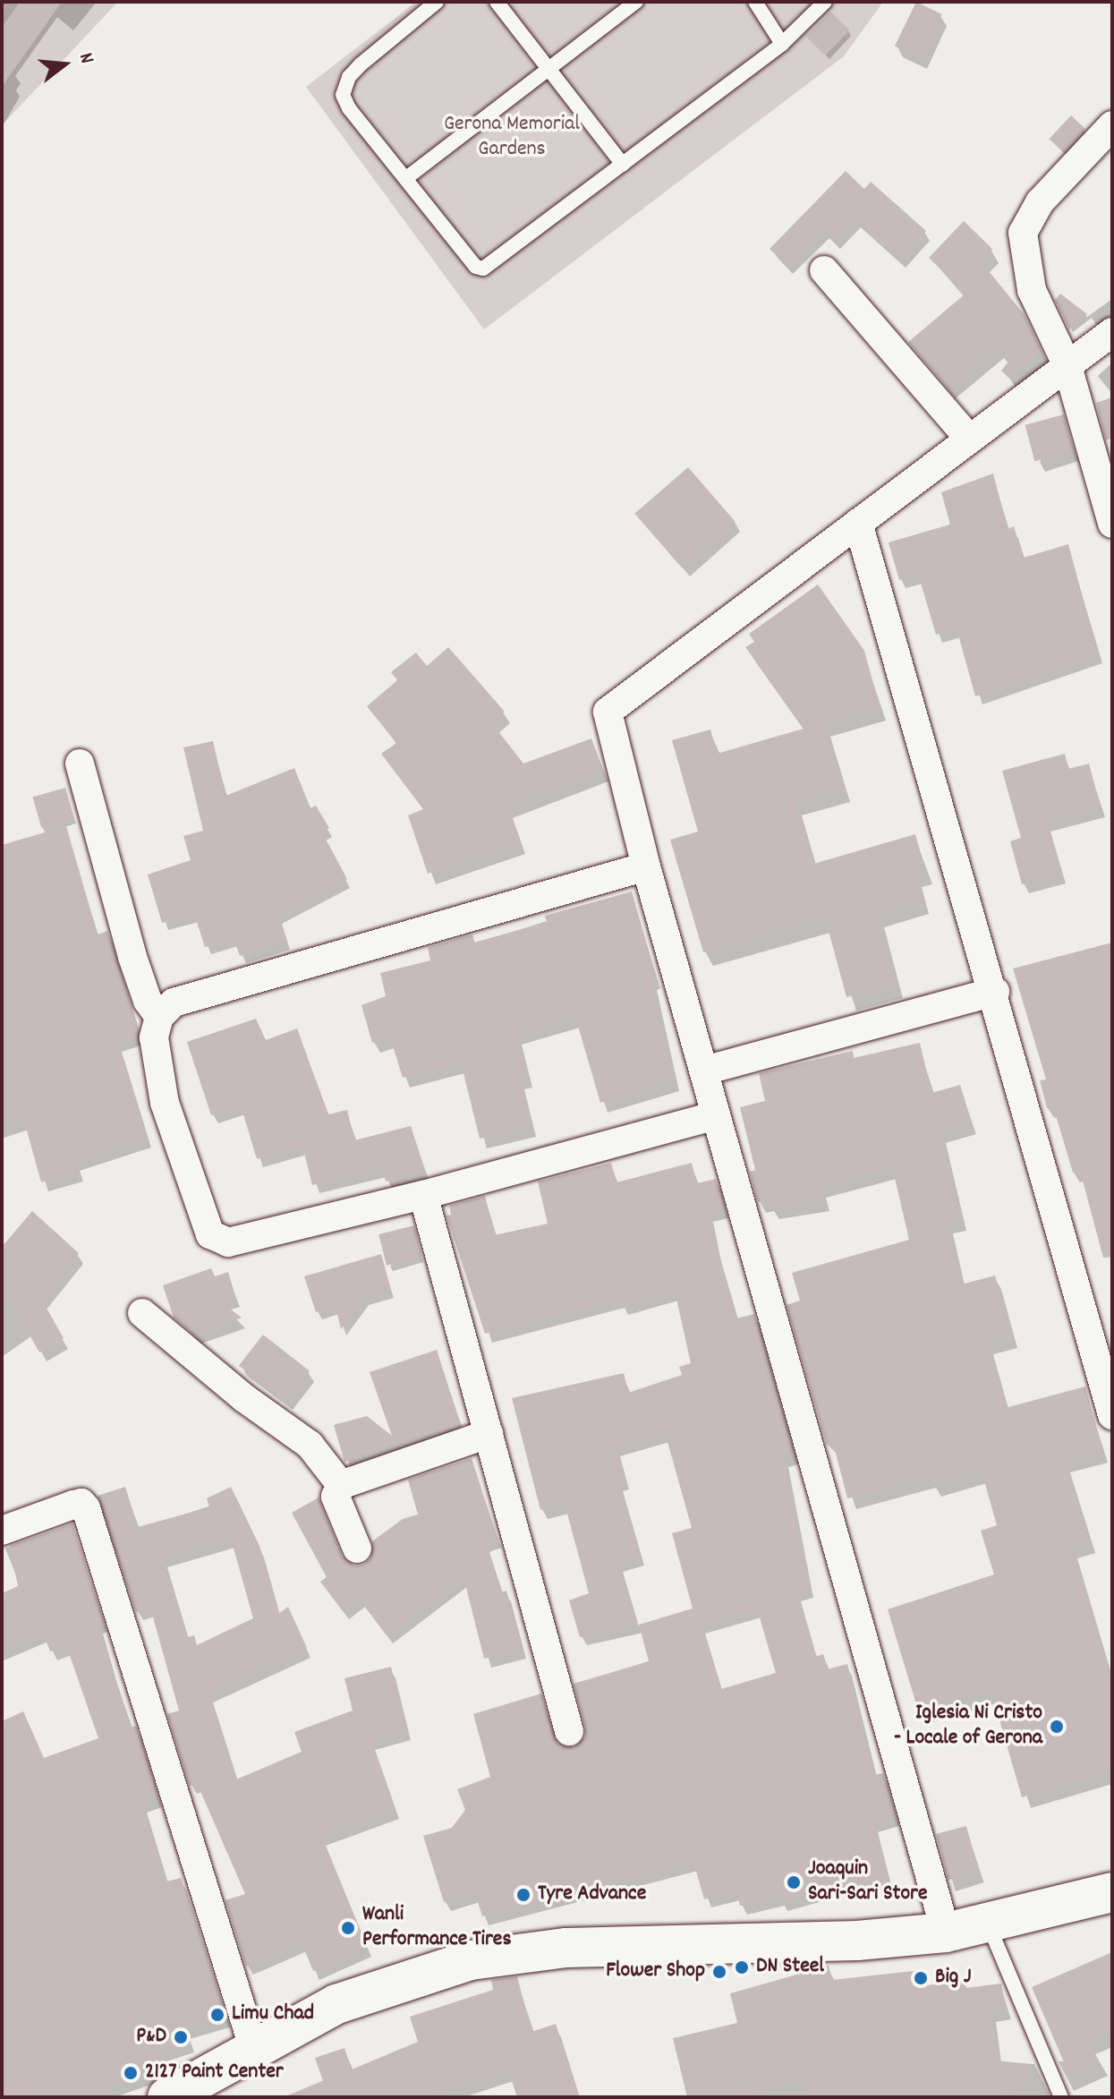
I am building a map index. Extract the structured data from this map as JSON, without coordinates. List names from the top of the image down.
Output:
{
  "parks": ["Gerona Memorial Gardens"],
  "places": [
    "Iglesia Ni Cristo - Locale of Gerona",
    "Joaquin Sari-Sari Store",
    "Tyre Advance",
    "Wanli Performance Tires",
    "DN Steel",
    "Flower Shop",
    "Big J",
    "Limu Chad",
    "P&D",
    "2127 Paint Center"
  ],
  "north": "right"
}
